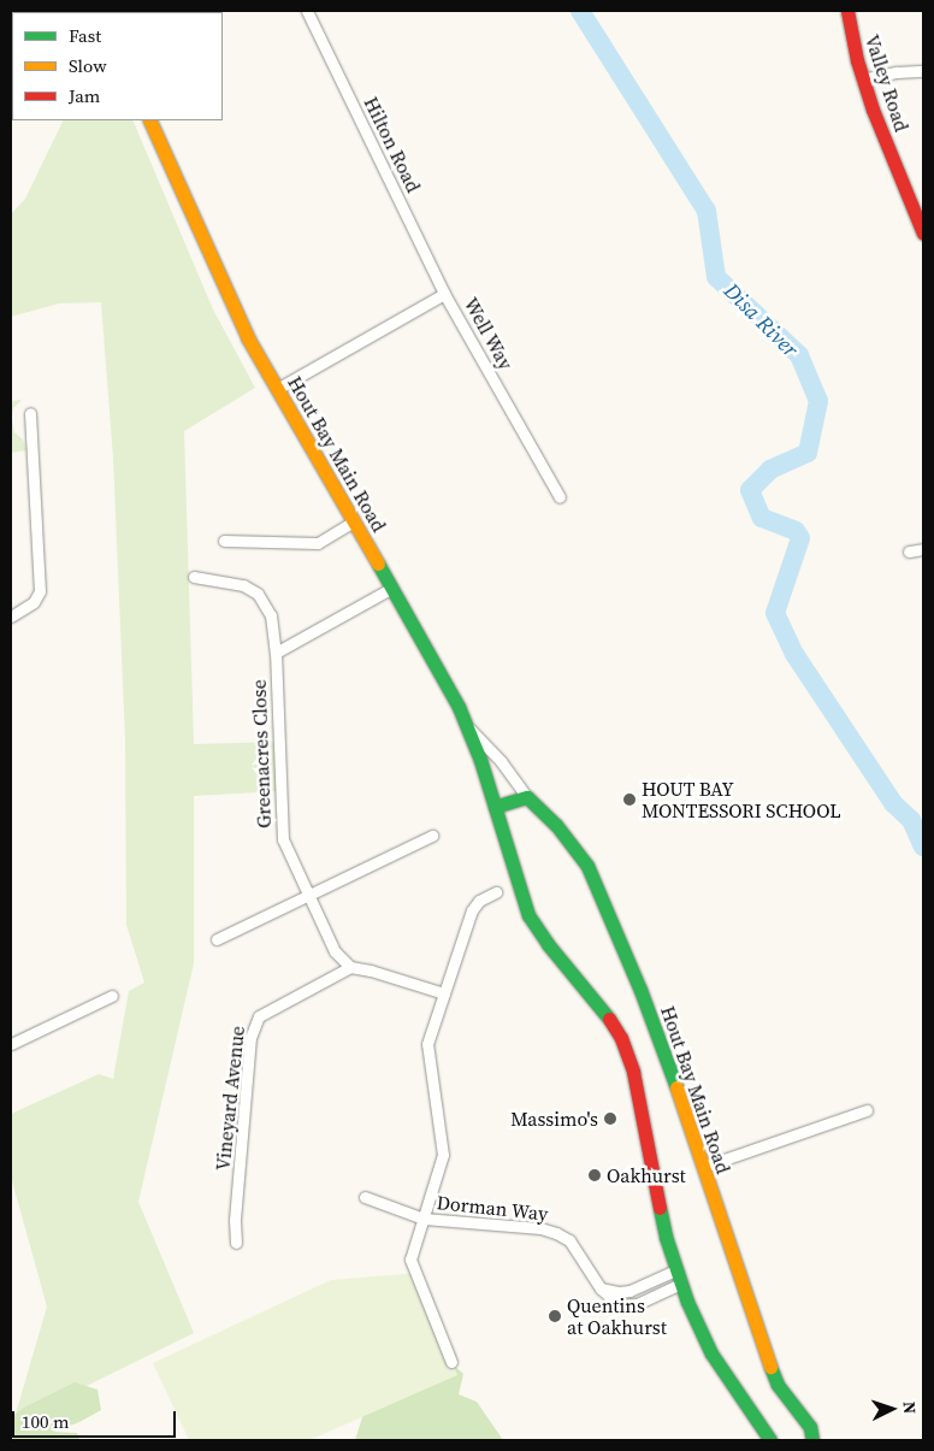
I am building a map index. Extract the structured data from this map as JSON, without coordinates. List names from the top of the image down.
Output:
{
  "streets": {
    "main road": ["Valley Road", "Hout Bay Main Road"],
    "street": [
      "Hilton Road",
      "Well Way",
      "Greenacres Close",
      "Vineyard Avenue",
      "Dorman Way"
    ]
  },
  "crossings": [
    ["Hilton Road", "Well Way"],
    ["Well Way", "Hout Bay Main Road"],
    ["Hout Bay Main Road", "Greenacres Close"],
    ["Hout Bay Main Road", "Dorman Way"],
    ["Greenacres Close", "Vineyard Avenue"]
  ],
  "water": ["Disa River"],
  "places": [
    "HOUT BAY MONTESSORI SCHOOL",
    "Massimo's",
    "Oakhurst",
    "Quentins at Oakhurst"
  ],
  "legend": ["Fast", "Slow", "Jam"],
  "scale_bar": "100 m",
  "north": "right"
}
